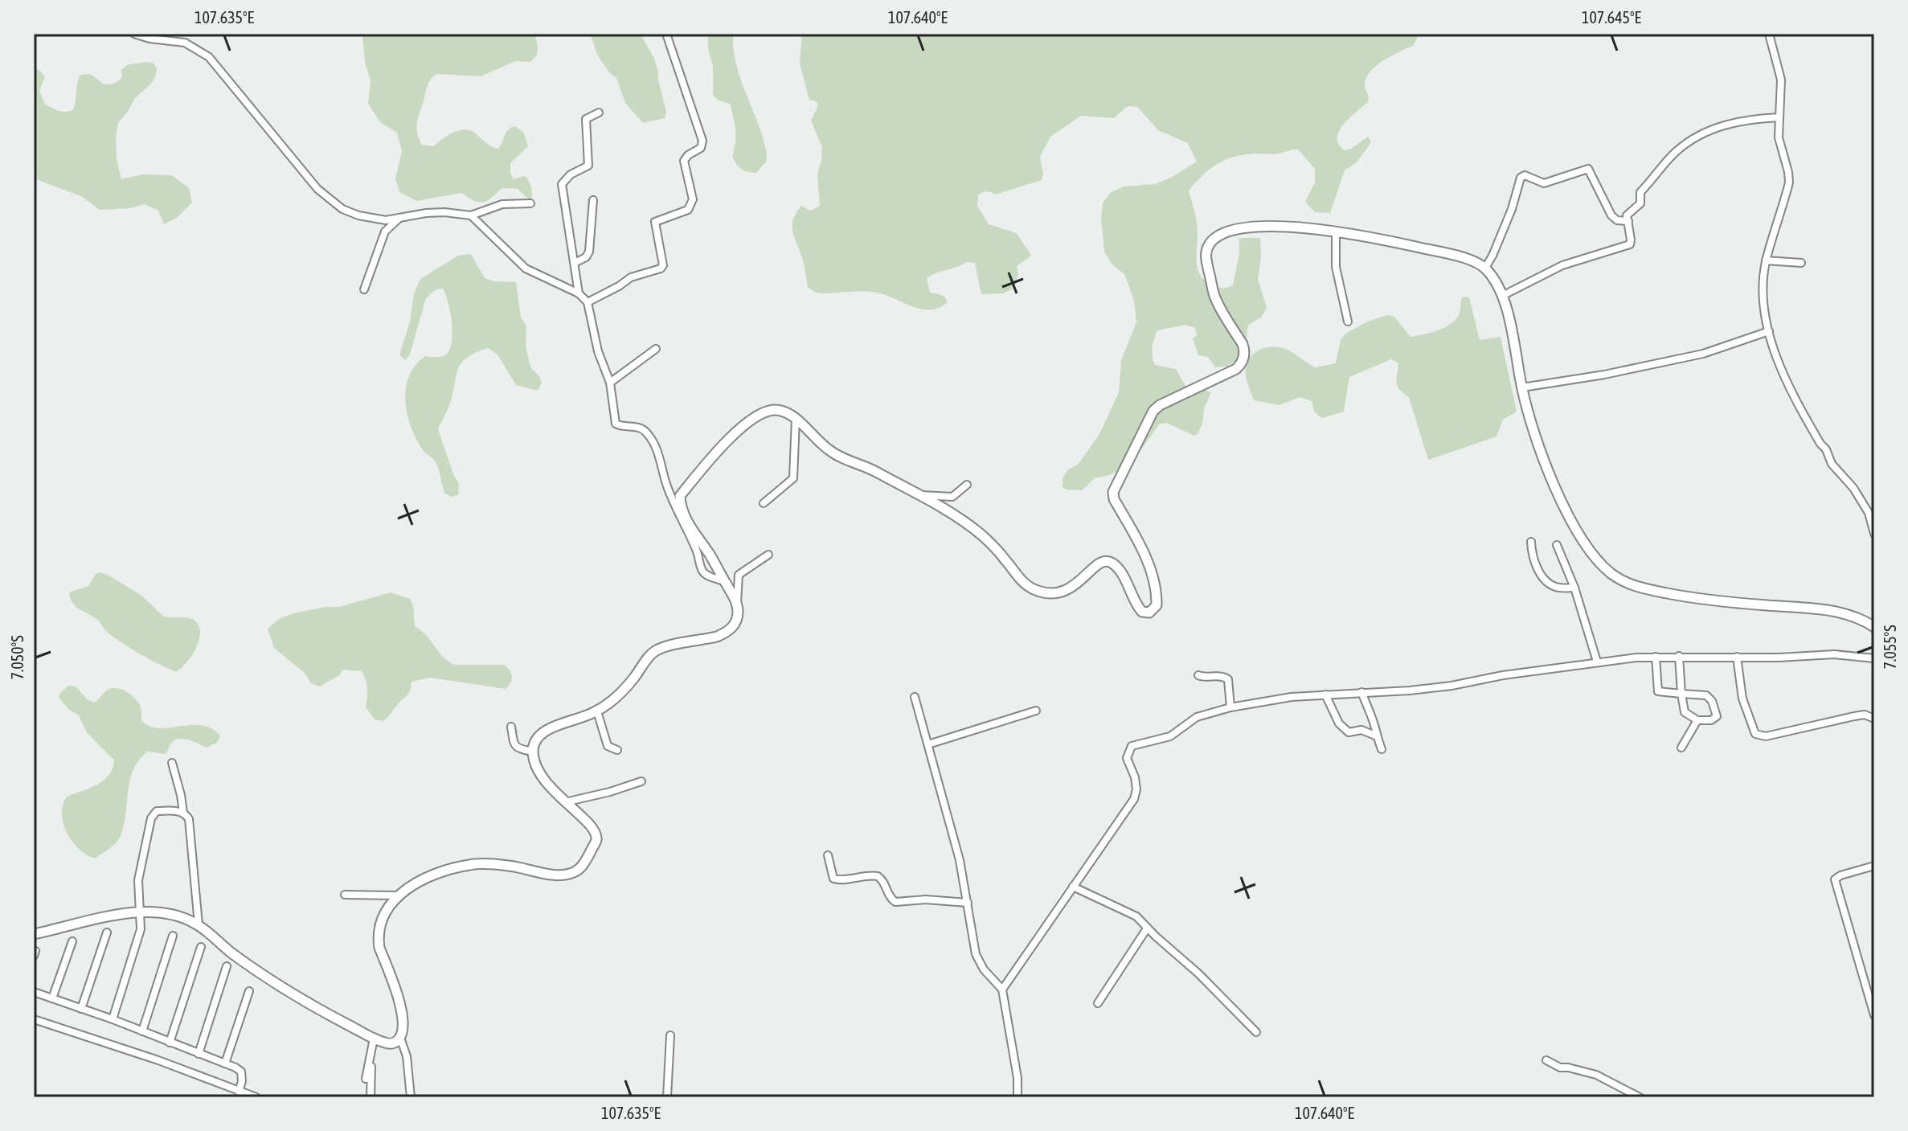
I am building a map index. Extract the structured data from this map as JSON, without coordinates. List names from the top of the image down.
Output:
{
  "coordinates": [
    "107.635°E",
    "107.640°E",
    "107.645°E",
    "7.055°S",
    "7.050°S"
  ]
}
